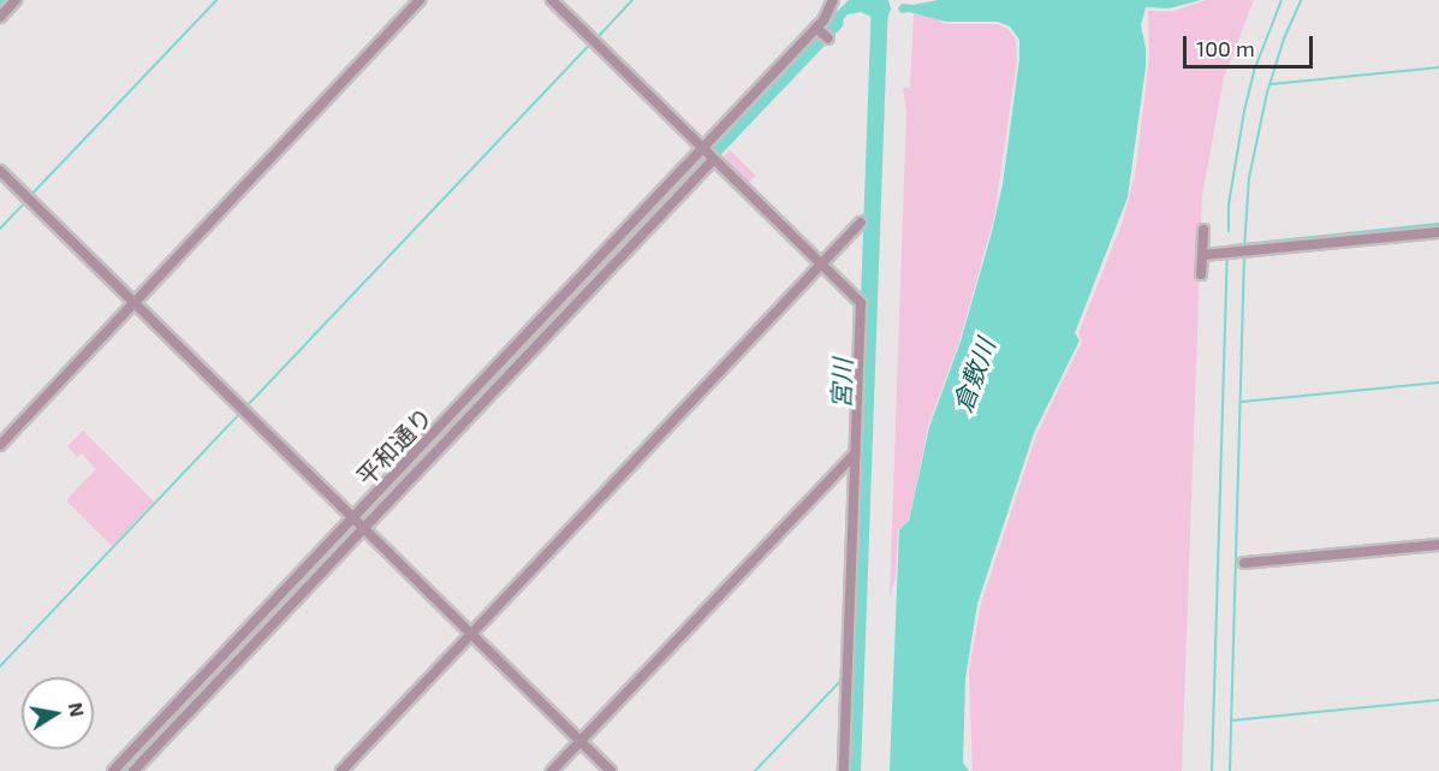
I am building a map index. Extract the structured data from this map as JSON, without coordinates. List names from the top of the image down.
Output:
{
  "streets": {
    "street": ["平和通り"]
  },
  "water": ["倉敷川", "宮川"],
  "scale_bar": "100 m",
  "north": "right"
}
